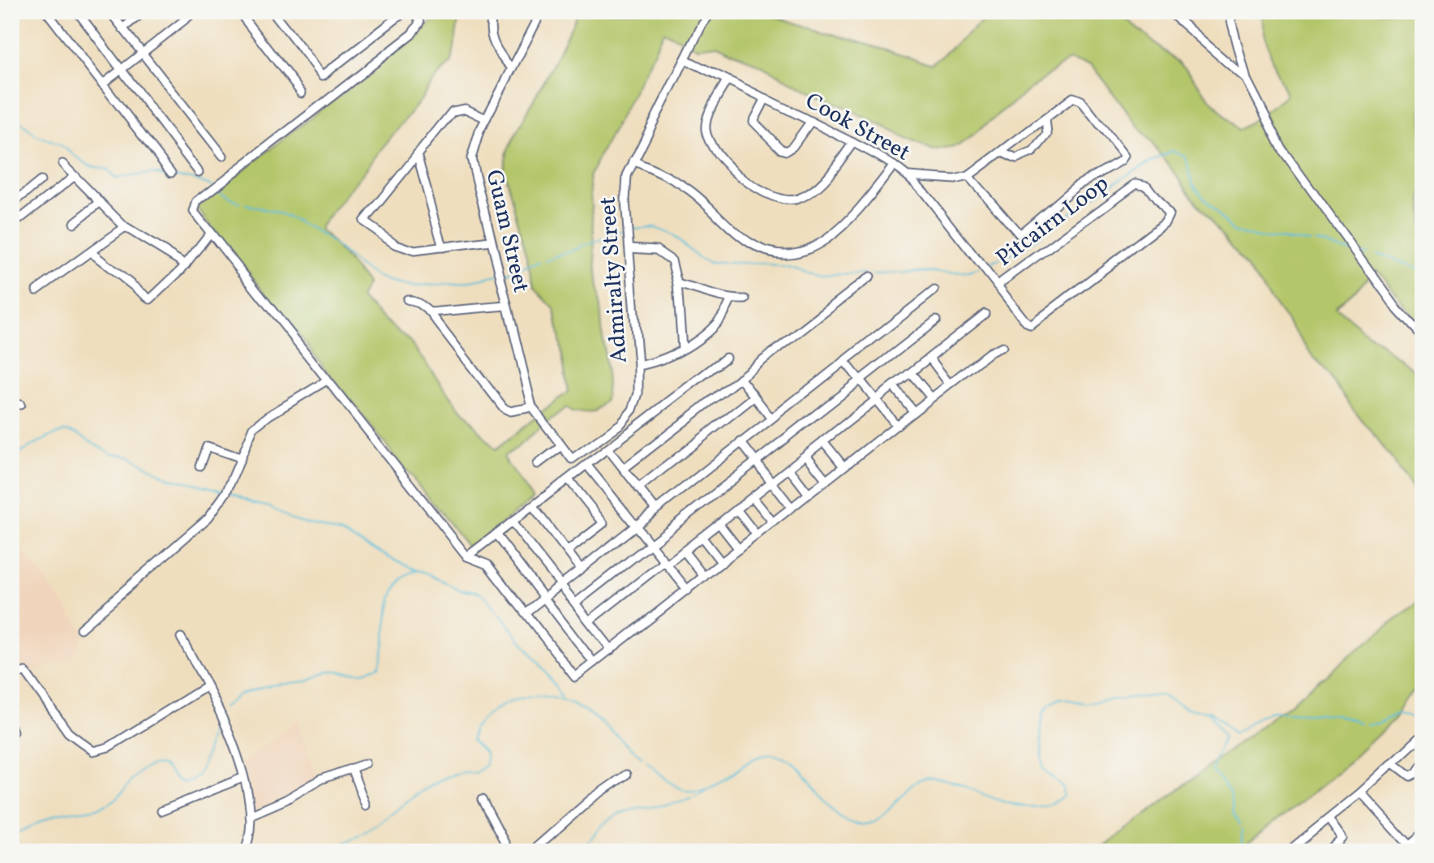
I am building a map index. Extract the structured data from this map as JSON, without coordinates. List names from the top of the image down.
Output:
{
  "streets": {
    "street": [
      "Cook Street",
      "Pitcairn Loop",
      "Guam Street",
      "Admiralty Street"
    ]
  },
  "crossings": [
    ["Cook Street", "Pitcairn Loop"],
    ["Cook Street", "Admiralty Street"],
    ["Guam Street", "Admiralty Street"]
  ]
}
